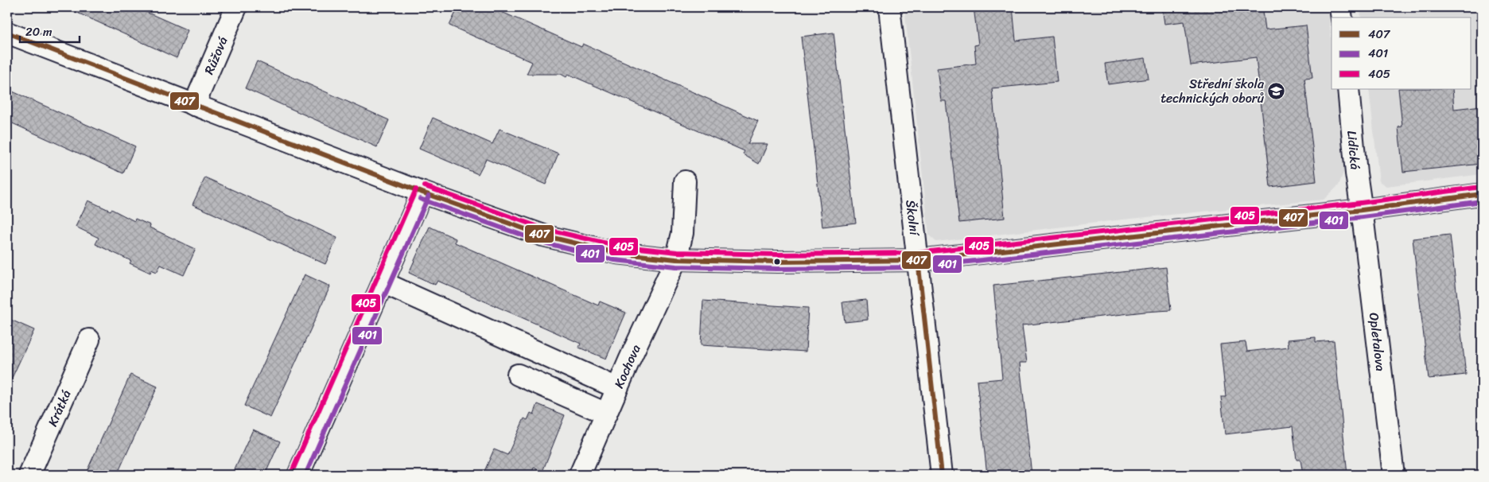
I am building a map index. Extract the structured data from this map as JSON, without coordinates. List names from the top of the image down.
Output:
{
  "streets": {
    "street": [
      "Růžová",
      "Lidická",
      "Školní",
      "Opletalova",
      "Kochova",
      "Krátká"
    ]
  },
  "crossings": [
    ["Lidická", "Opletalova"]
  ],
  "places": {
    "school or university": ["Střední škola technických oborů"]
  },
  "lines": ["transit line 407", "transit line 405", "transit line 401"],
  "legend": ["407", "401", "405"],
  "scale_bar": "20 m"
}
